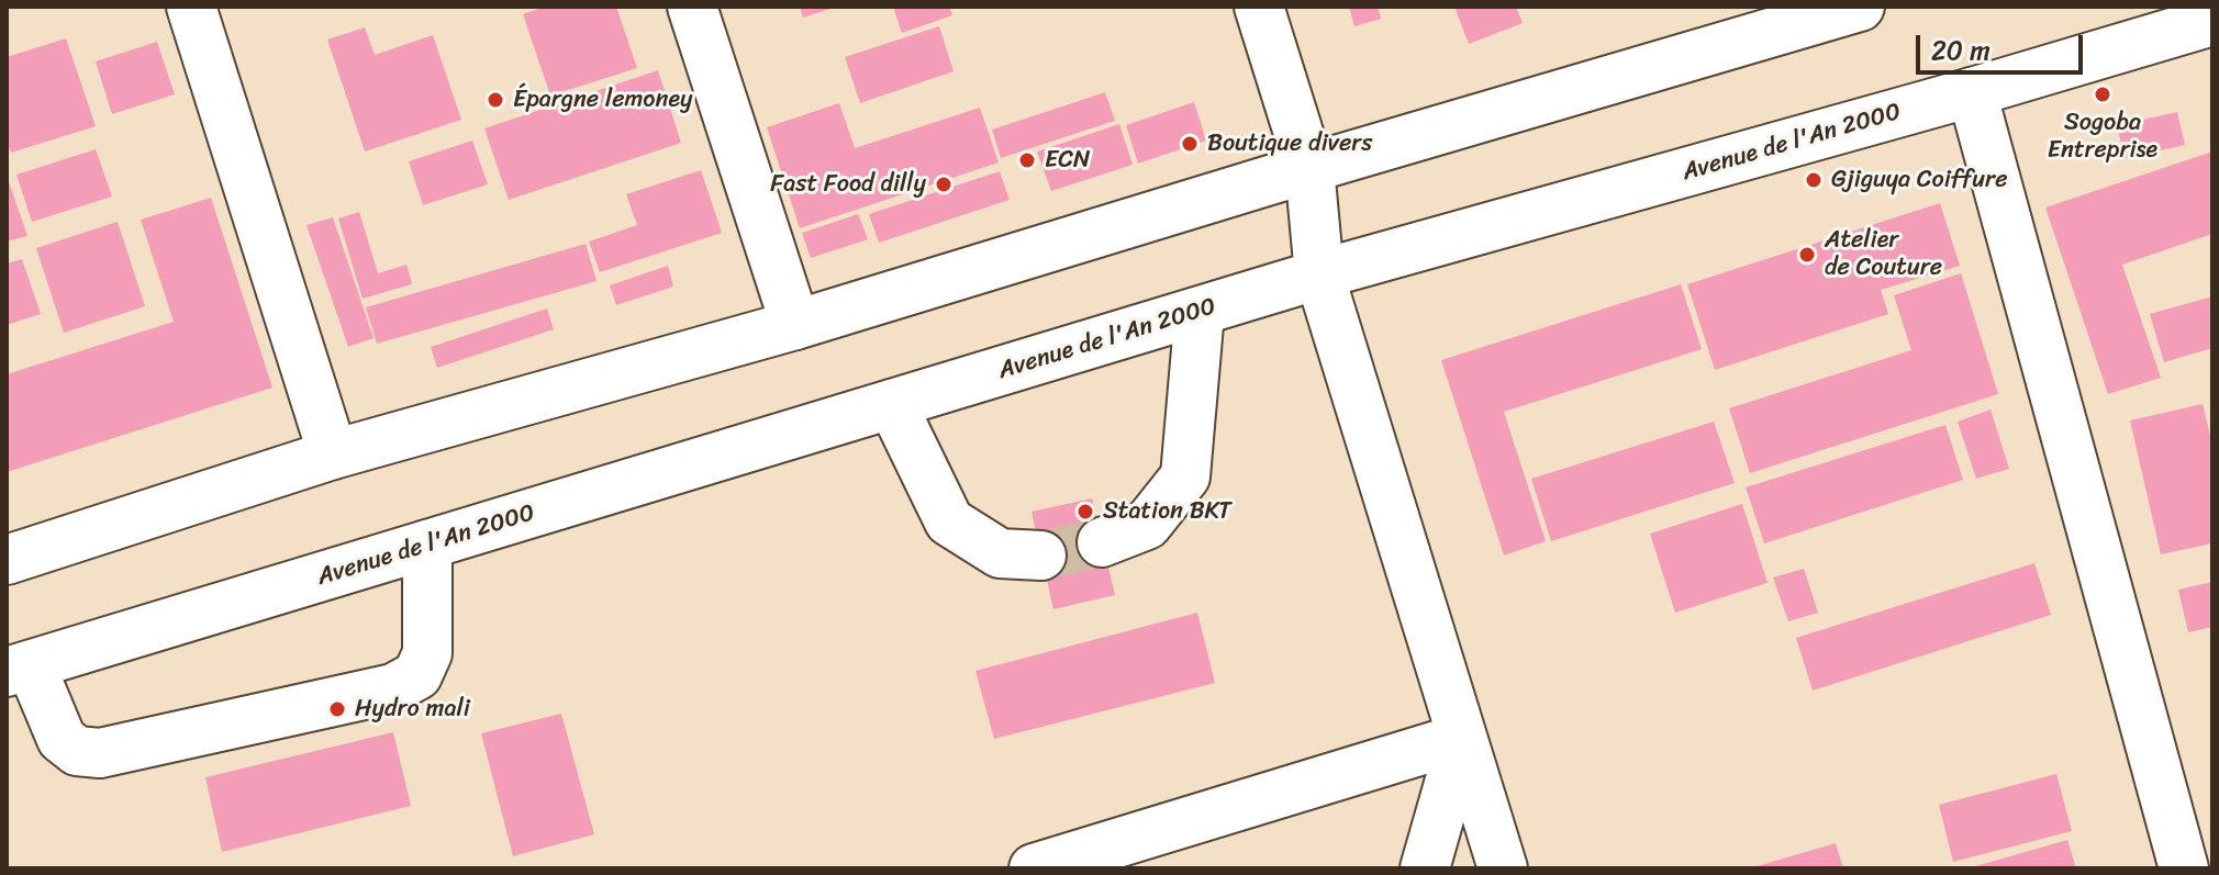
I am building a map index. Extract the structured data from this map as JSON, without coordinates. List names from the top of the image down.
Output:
{
  "streets": {
    "main road": ["Avenue de l'An 2000"]
  },
  "places": [
    "Sogoba Entreprise",
    "Épargne lemoney",
    "Boutique divers",
    "ECN",
    "Gjiguya Coiffure",
    "Fast Food dilly",
    "Atelier de Couture",
    "Station BKT",
    "Hydro mali"
  ],
  "scale_bar": "20 m"
}
